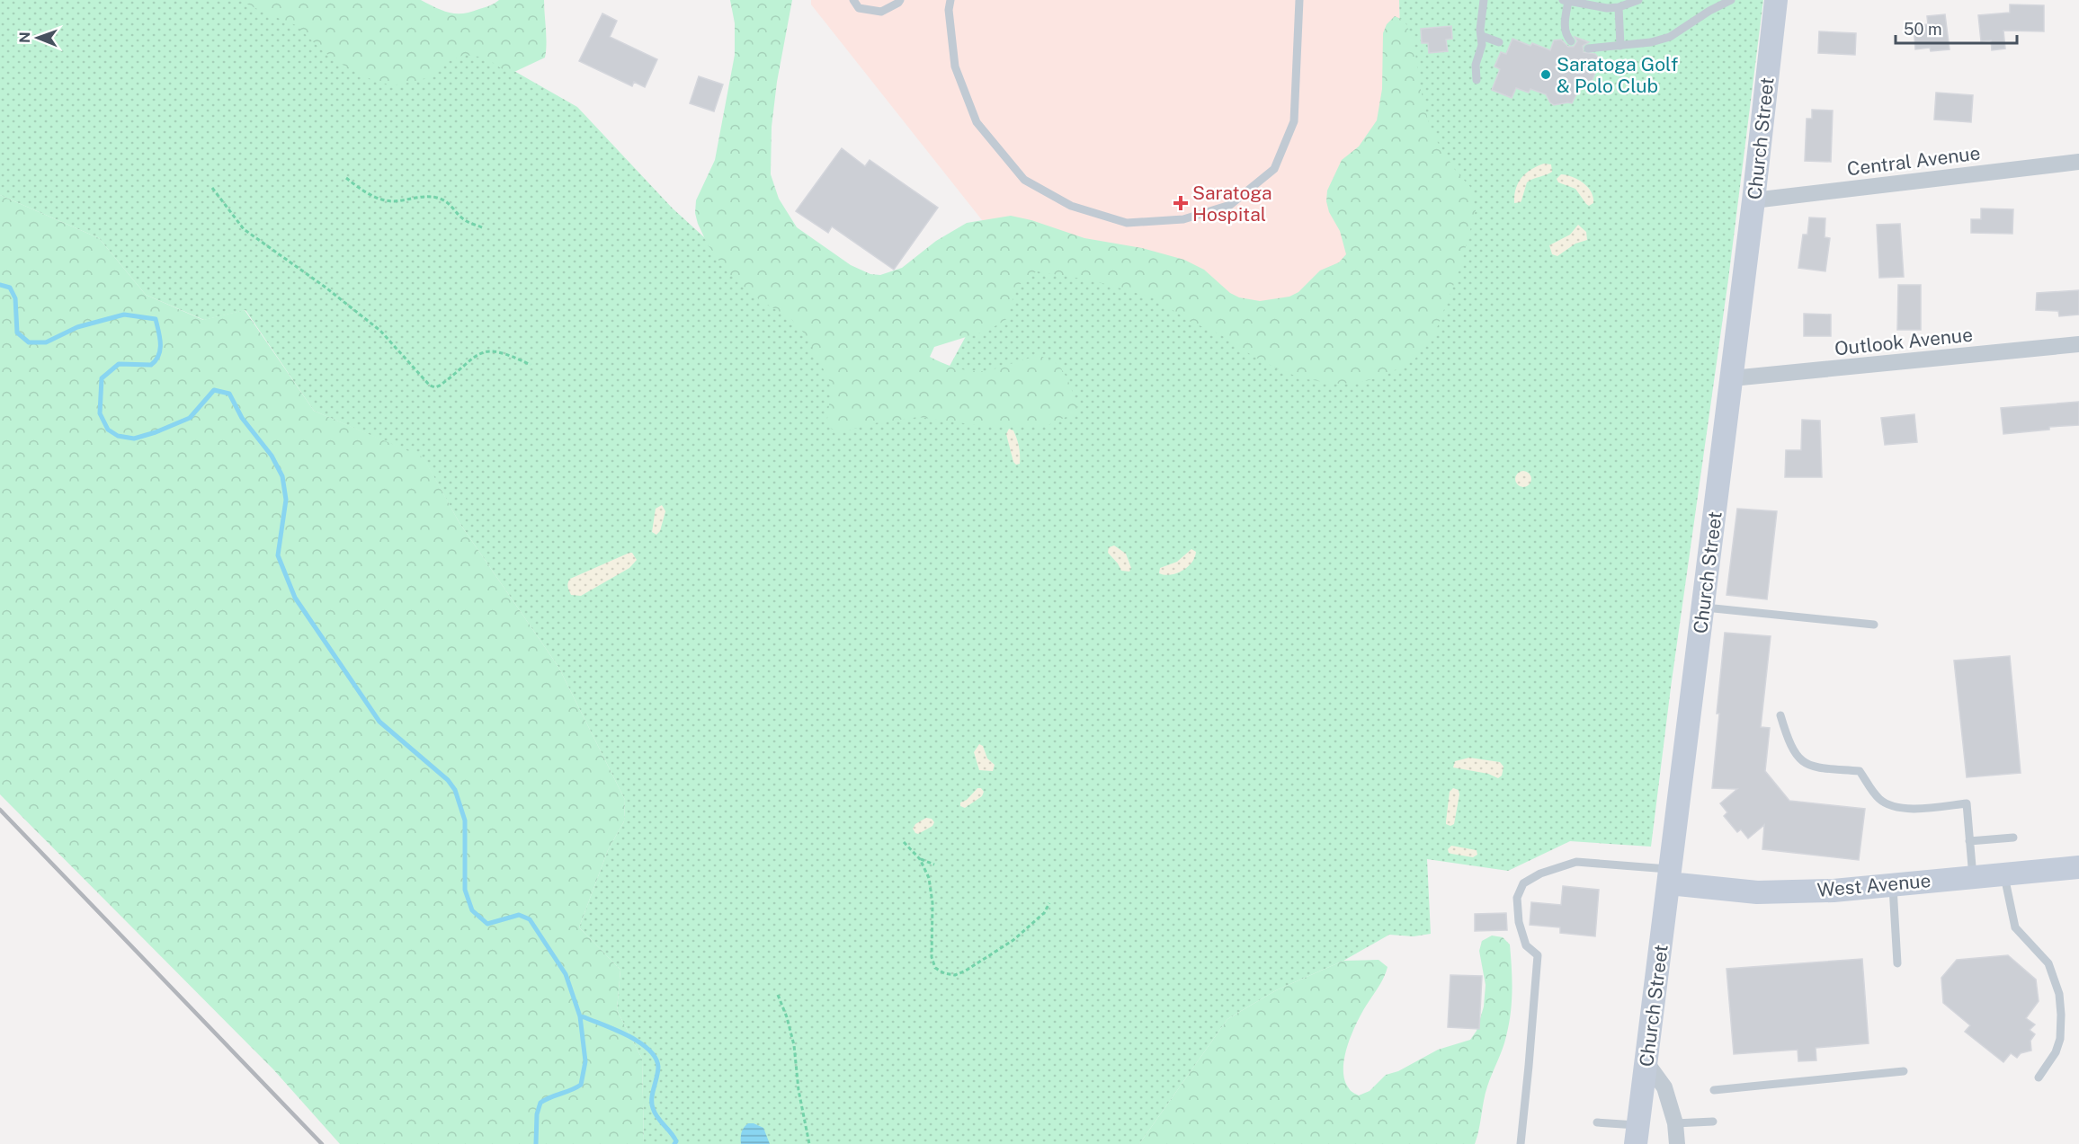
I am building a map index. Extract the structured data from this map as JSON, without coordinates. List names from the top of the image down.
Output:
{
  "streets": {
    "main road": ["Church Street", "West Avenue"],
    "street": ["Central Avenue", "Outlook Avenue"]
  },
  "crossings": [
    ["Church Street", "Central Avenue"],
    ["Church Street", "Outlook Avenue"],
    ["Church Street", "West Avenue"]
  ],
  "places": {
    "other": ["Saratoga Golf & Polo Club"],
    "health": ["Saratoga Hospital"]
  },
  "scale_bar": "50 m",
  "north": "left"
}
